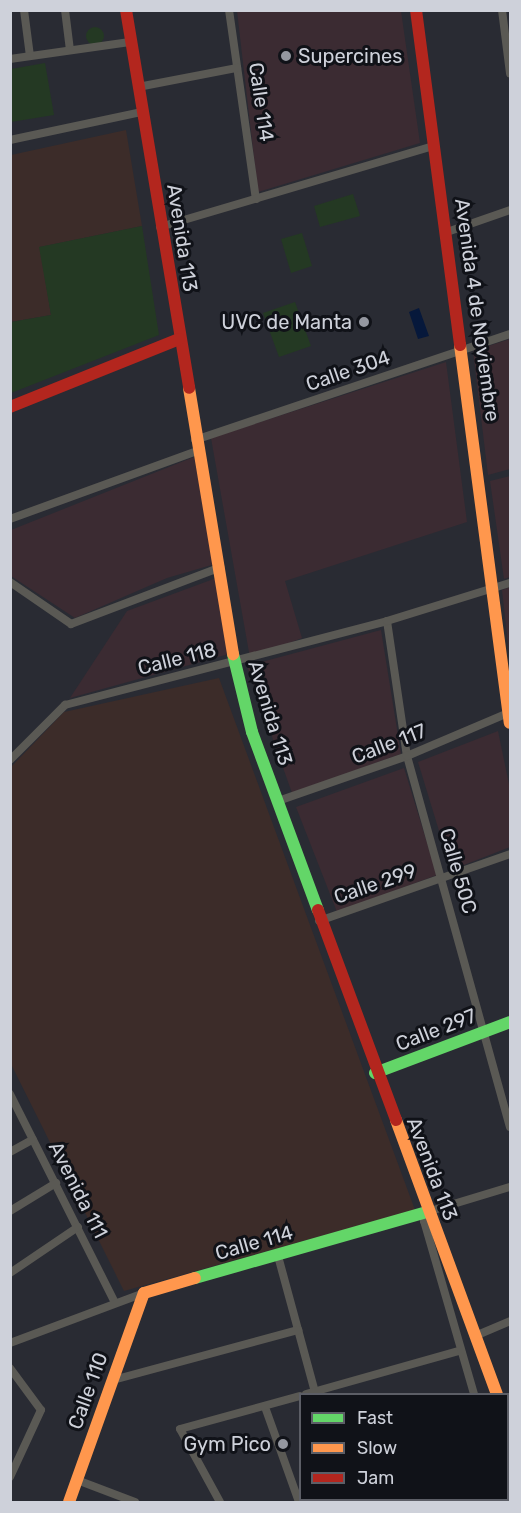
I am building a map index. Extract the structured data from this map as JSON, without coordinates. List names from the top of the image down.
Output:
{
  "streets": {
    "main road": [
      "Calle 114",
      "Avenida 113",
      "Avenida 4 de Noviembre",
      "Calle 297",
      "Calle 110"
    ],
    "street": [
      "Calle 304",
      "Calle 118",
      "Calle 117",
      "Calle 50C",
      "Calle 299",
      "Avenida 111"
    ]
  },
  "crossings": [
    ["Calle 114", "Avenida 113"],
    ["Calle 114", "Avenida 111"],
    ["Calle 114", "Calle 110"],
    ["Avenida 113", "Calle 304"],
    ["Avenida 113", "Calle 118"],
    ["Avenida 113", "Calle 117"],
    ["Avenida 113", "Calle 299"],
    ["Avenida 113", "Calle 297"],
    ["Avenida 4 de Noviembre", "Calle 304"],
    ["Avenida 4 de Noviembre", "Calle 118"],
    ["Avenida 4 de Noviembre", "Calle 117"],
    ["Calle 118", "Calle 50C"],
    ["Calle 117", "Calle 50C"],
    ["Calle 50C", "Calle 299"],
    ["Calle 50C", "Calle 297"]
  ],
  "places": ["Supercines", "UVC de Manta", "Gym Pico"],
  "legend": ["Fast", "Slow", "Jam"]
}
